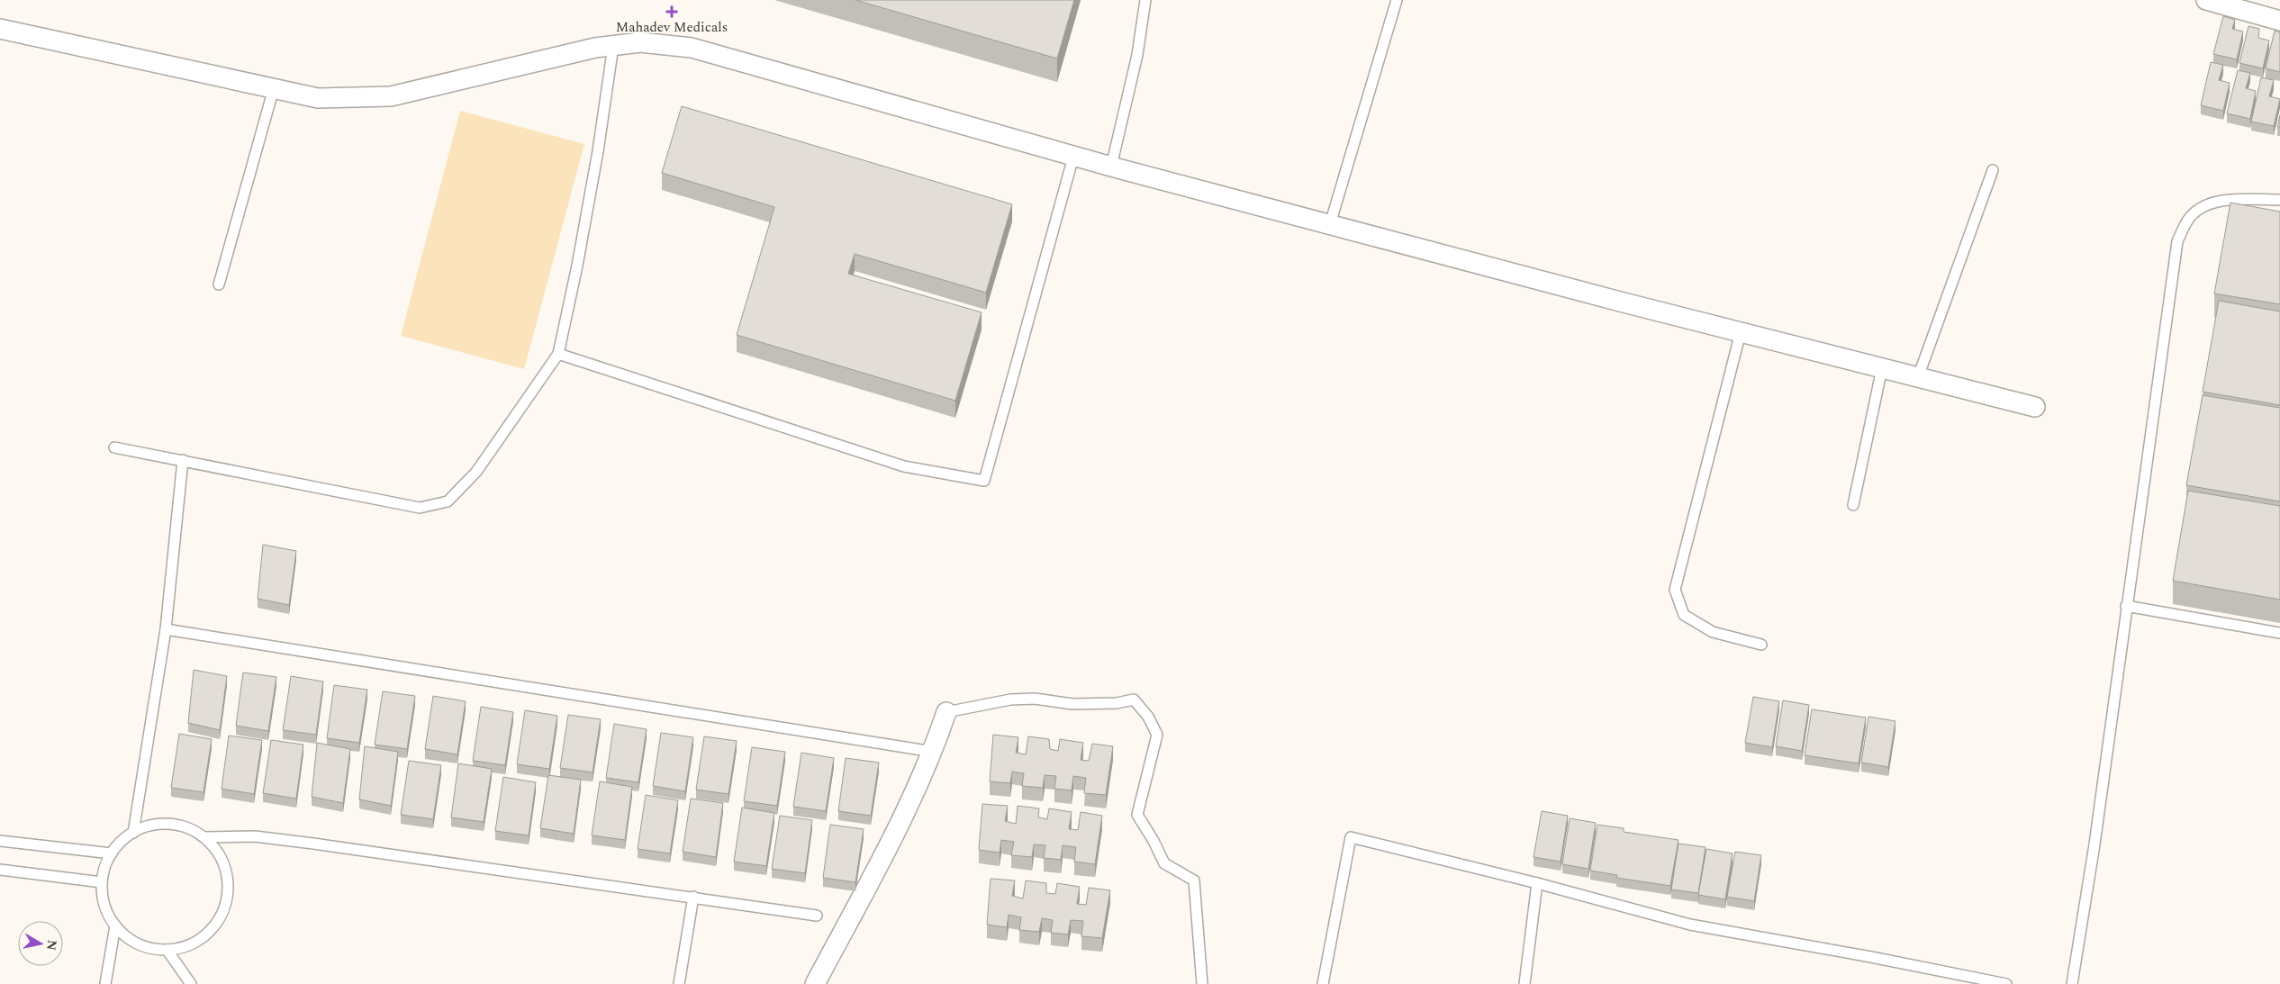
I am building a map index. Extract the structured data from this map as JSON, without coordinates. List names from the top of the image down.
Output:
{
  "places": {
    "health": ["Mahadev Medicals"]
  },
  "north": "right"
}
